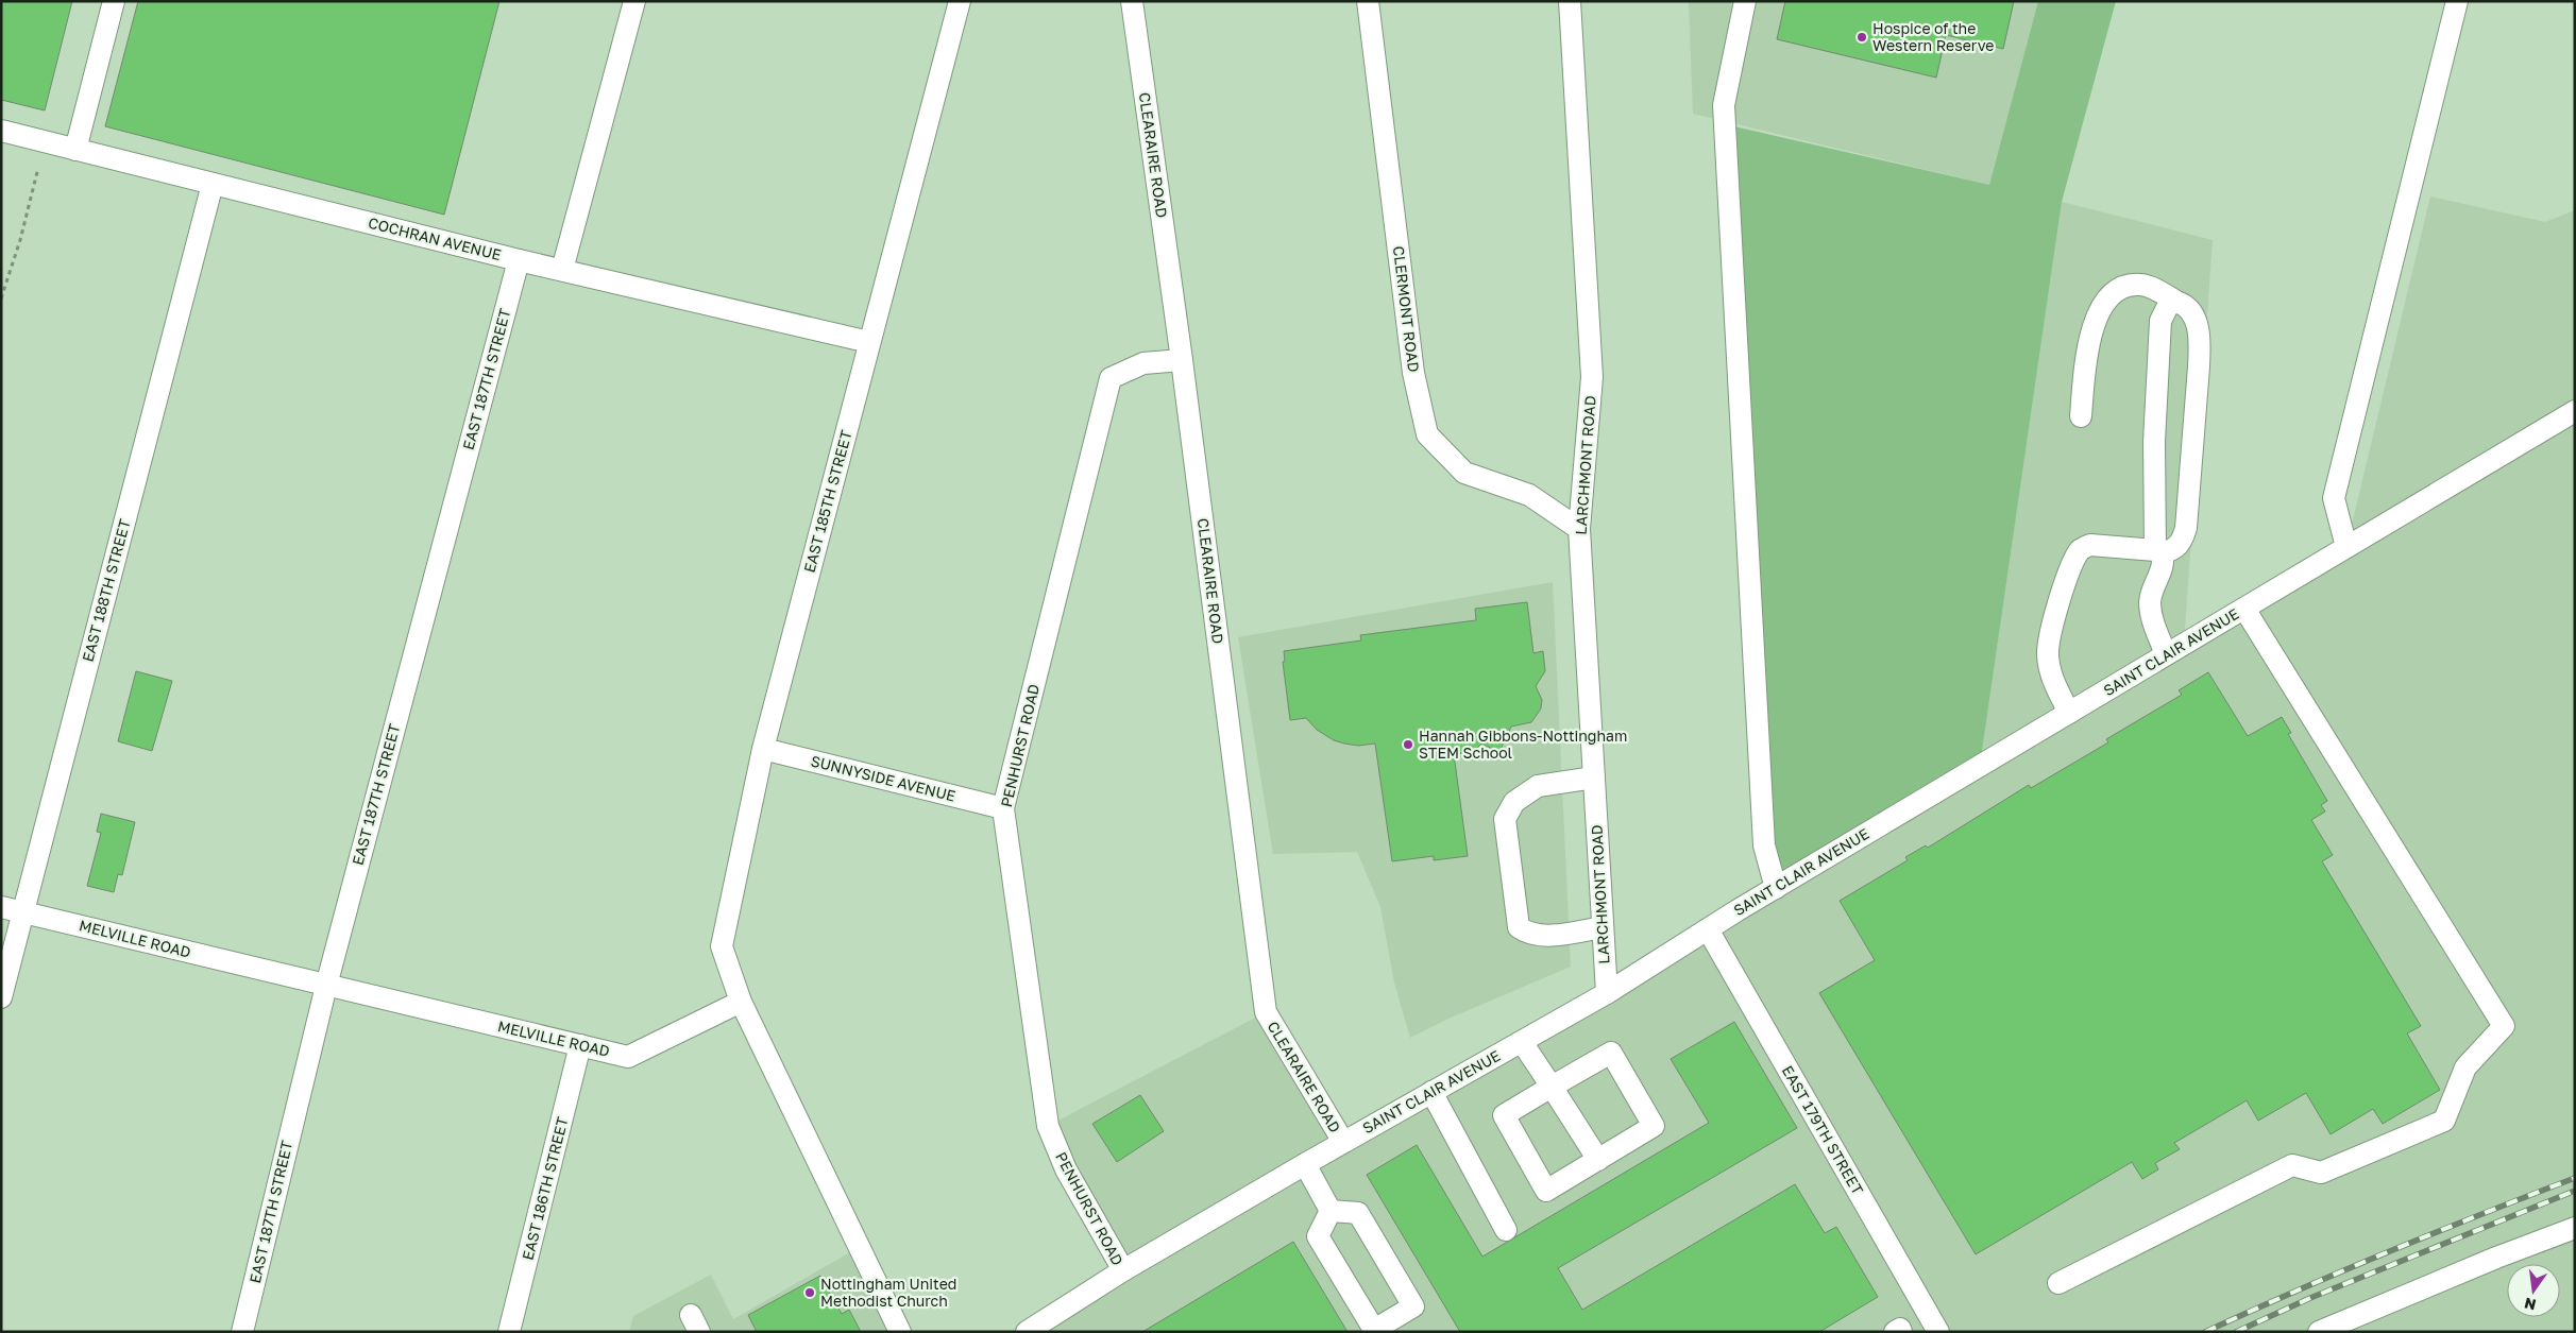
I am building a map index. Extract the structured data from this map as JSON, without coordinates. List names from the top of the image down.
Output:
{
  "streets": {
    "street": [
      "CLEARAIRE ROAD",
      "COCHRAN AVENUE",
      "CLERMONT ROAD",
      "EAST 187TH STREET",
      "LARCHMONT ROAD",
      "EAST 185TH STREET",
      "EAST 188TH STREET",
      "SAINT CLAIR AVENUE",
      "PENHURST ROAD",
      "SUNNYSIDE AVENUE",
      "MELVILLE ROAD",
      "EAST 179TH STREET",
      "EAST 186TH STREET"
    ]
  },
  "crossings": [
    ["CLEARAIRE ROAD", "SAINT CLAIR AVENUE"],
    ["CLEARAIRE ROAD", "PENHURST ROAD"],
    ["COCHRAN AVENUE", "EAST 187TH STREET"],
    ["COCHRAN AVENUE", "EAST 185TH STREET"],
    ["COCHRAN AVENUE", "EAST 188TH STREET"],
    ["CLERMONT ROAD", "LARCHMONT ROAD"],
    ["EAST 187TH STREET", "MELVILLE ROAD"],
    ["LARCHMONT ROAD", "SAINT CLAIR AVENUE"],
    ["EAST 185TH STREET", "SUNNYSIDE AVENUE"],
    ["EAST 185TH STREET", "MELVILLE ROAD"],
    ["EAST 188TH STREET", "MELVILLE ROAD"],
    ["SAINT CLAIR AVENUE", "PENHURST ROAD"],
    ["SAINT CLAIR AVENUE", "EAST 179TH STREET"],
    ["PENHURST ROAD", "SUNNYSIDE AVENUE"],
    ["MELVILLE ROAD", "EAST 186TH STREET"]
  ],
  "places": ["Hospice of the Western Reserve", "Hannah Gibbons-Nottingham STEM School", "Nottingham United Methodist Church"],
  "north": "bottom"
}
